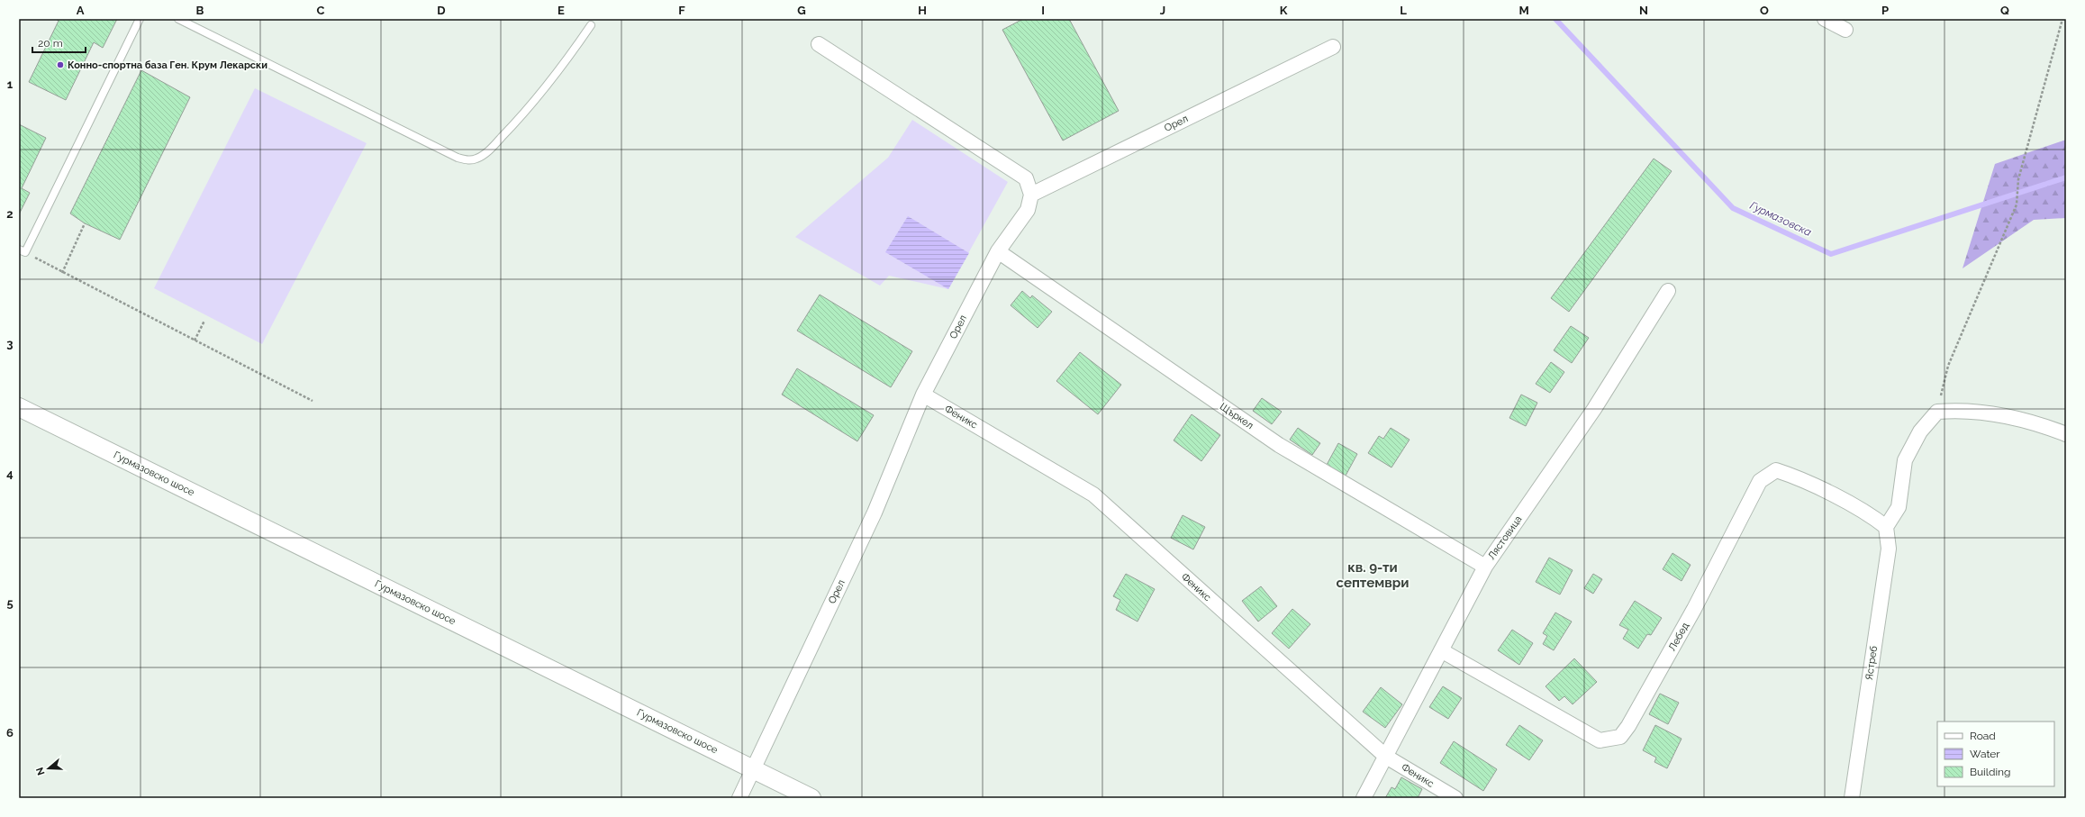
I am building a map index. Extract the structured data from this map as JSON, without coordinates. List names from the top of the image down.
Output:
{
  "streets": {
    "street": [
      "Орел",
      "Щъркел",
      "Феникс",
      "Гурмазовско шосе",
      "Лястовица",
      "Лебед",
      "Ястреб"
    ]
  },
  "crossings": [
    ["Орел", "Щъркел"],
    ["Орел", "Феникс"],
    ["Орел", "Гурмазовско шосе"],
    ["Щъркел", "Лястовица"],
    ["Феникс", "Лястовица"],
    ["Лястовица", "Лебед"],
    ["Лебед", "Ястреб"]
  ],
  "districts": ["кв. 9-ти септември"],
  "water": ["Гурмазовска"],
  "places": ["Конно-спортна база Ген. Крум Лекарски"],
  "legend": ["Road", "Water", "Building"],
  "scale_bar": "20 m",
  "north": "left",
  "grid": {
    "columns": [
      "A",
      "B",
      "C",
      "D",
      "E",
      "F",
      "G",
      "H",
      "I",
      "J",
      "K",
      "L",
      "M",
      "N",
      "O",
      "P",
      "Q"
    ],
    "rows": [
      "1",
      "2",
      "3",
      "4",
      "5",
      "6"
    ]
  }
}
